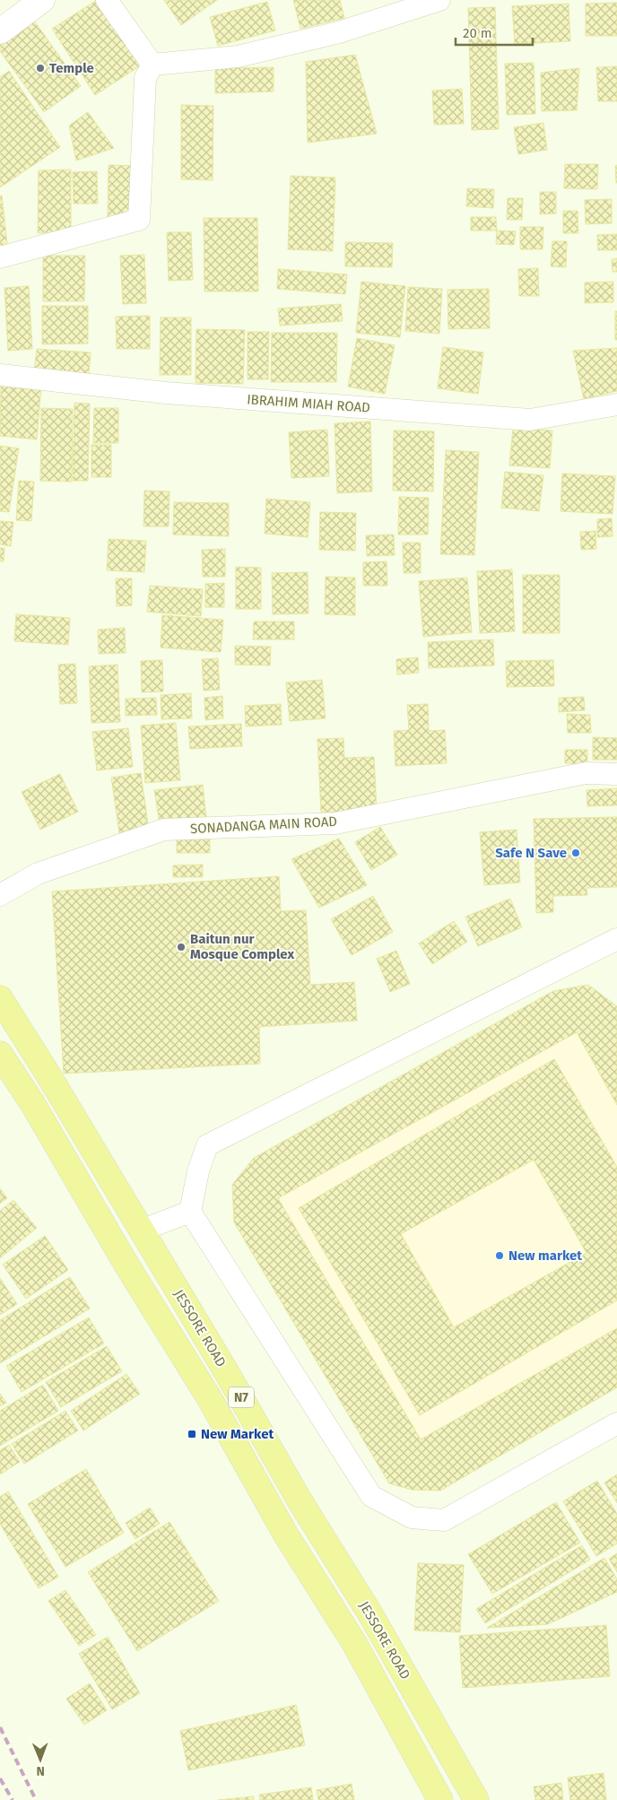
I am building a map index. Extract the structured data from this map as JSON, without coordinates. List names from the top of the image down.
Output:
{
  "streets": {
    "highway": ["JESSORE ROAD", "N7"],
    "street": ["IBRAHIM MIAH ROAD", "SONADANGA MAIN ROAD"]
  },
  "places": {
    "other": [
      "Temple",
      "Safe N Save",
      "Baitun nur Mosque Complex",
      "New market"
    ],
    "transit": ["New Market"]
  },
  "scale_bar": "20 m",
  "north": "bottom"
}
